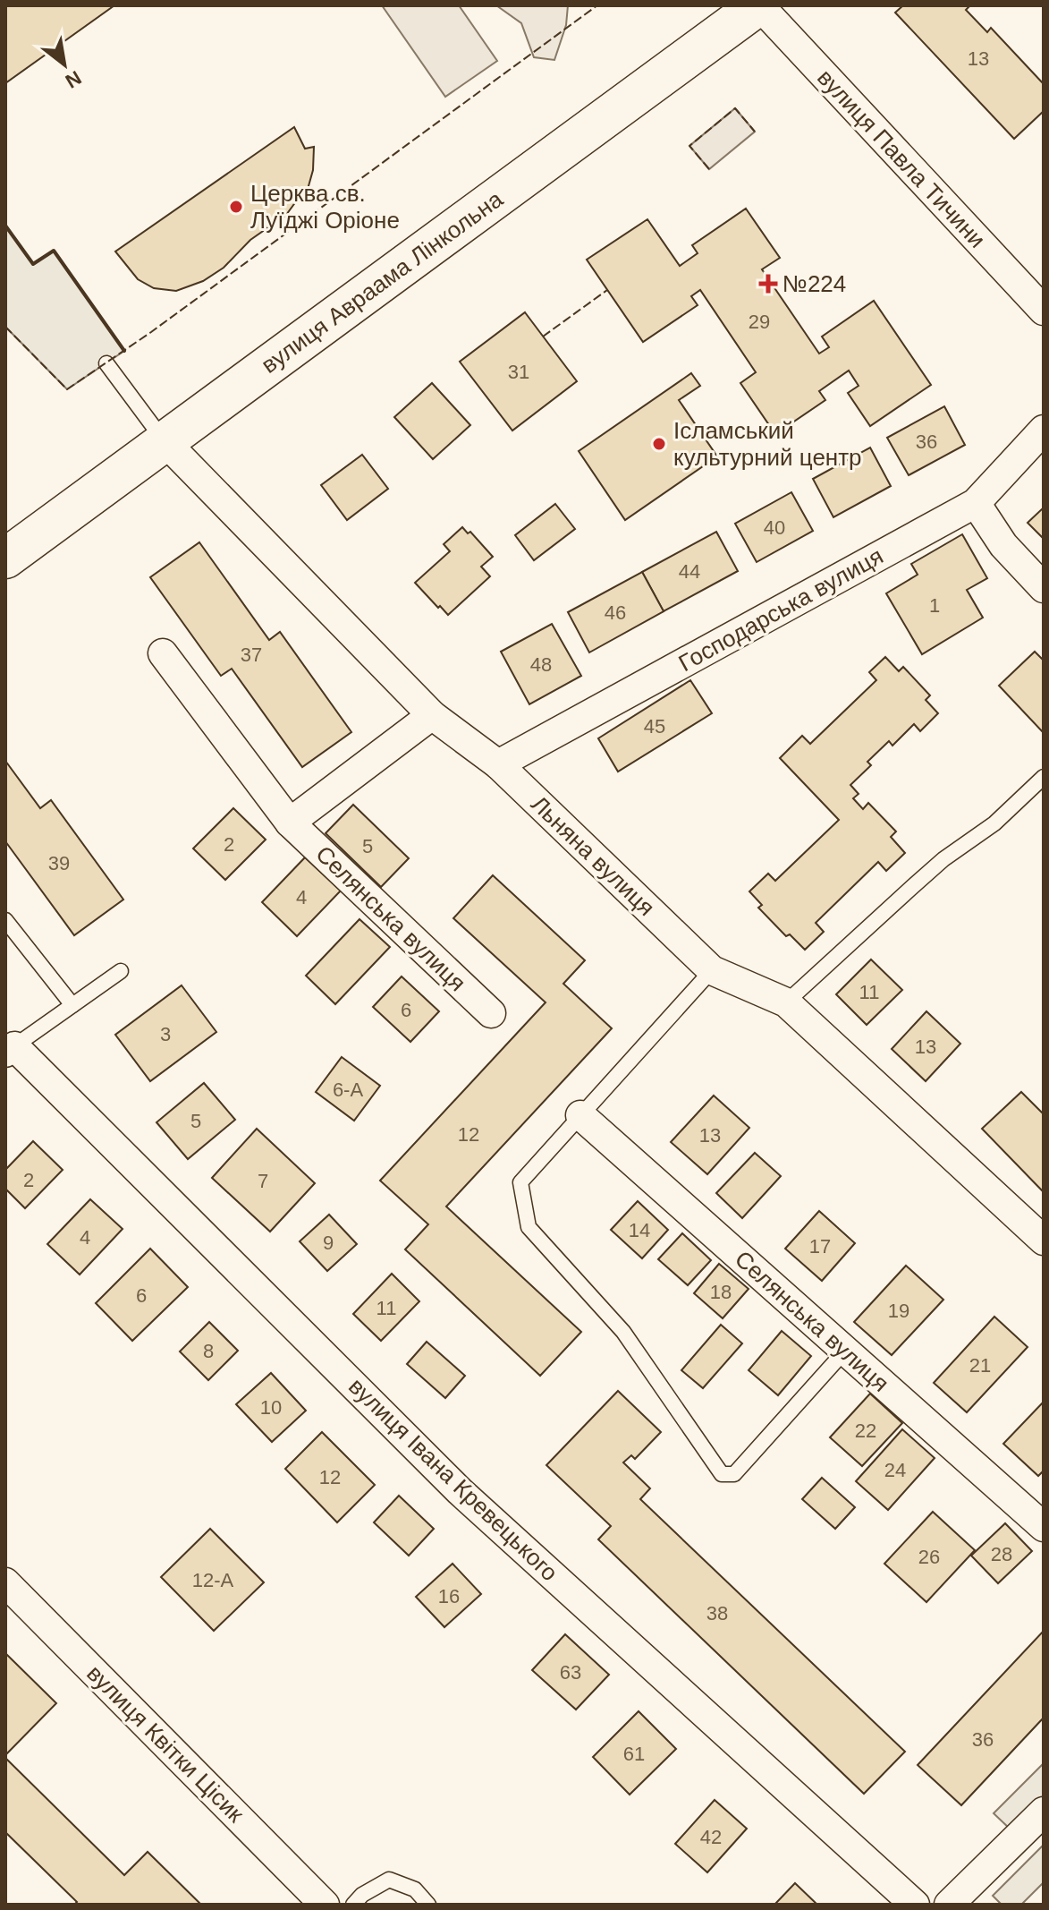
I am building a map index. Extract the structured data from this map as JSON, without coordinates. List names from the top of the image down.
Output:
{
  "streets": {
    "street": [
      "вулиця Павла Тичини",
      "вулиця Авраама Лінкольна",
      "Господарська вулиця",
      "Льняна вулиця",
      "Селянська вулиця",
      "вулиця Івана Кревецького",
      "вулиця Квітки Цісик"
    ]
  },
  "crossings": [
    ["вулиця Павла Тичини", "вулиця Авраама Лінкольна"],
    ["вулиця Авраама Лінкольна", "Льняна вулиця"],
    ["Господарська вулиця", "Льняна вулиця"]
  ],
  "places": {
    "other": ["Церква св. Луїджі Оріоне", "Ісламський культурний центр"],
    "health": ["№224"]
  },
  "house_numbers": [
    "13",
    "29",
    "31",
    "36",
    "40",
    "44",
    "1",
    "46",
    "37",
    "48",
    "45",
    "2",
    "5",
    "39",
    "4",
    "11",
    "6",
    "3",
    "13",
    "6-А",
    "5",
    "12",
    "13",
    "2",
    "7",
    "14",
    "4",
    "9",
    "17",
    "18",
    "6",
    "11",
    "19",
    "8",
    "21",
    "10",
    "22",
    "24",
    "12",
    "28",
    "26",
    "12-А",
    "16",
    "38",
    "63",
    "36",
    "61",
    "42"
  ],
  "north": "bottom right"
}
